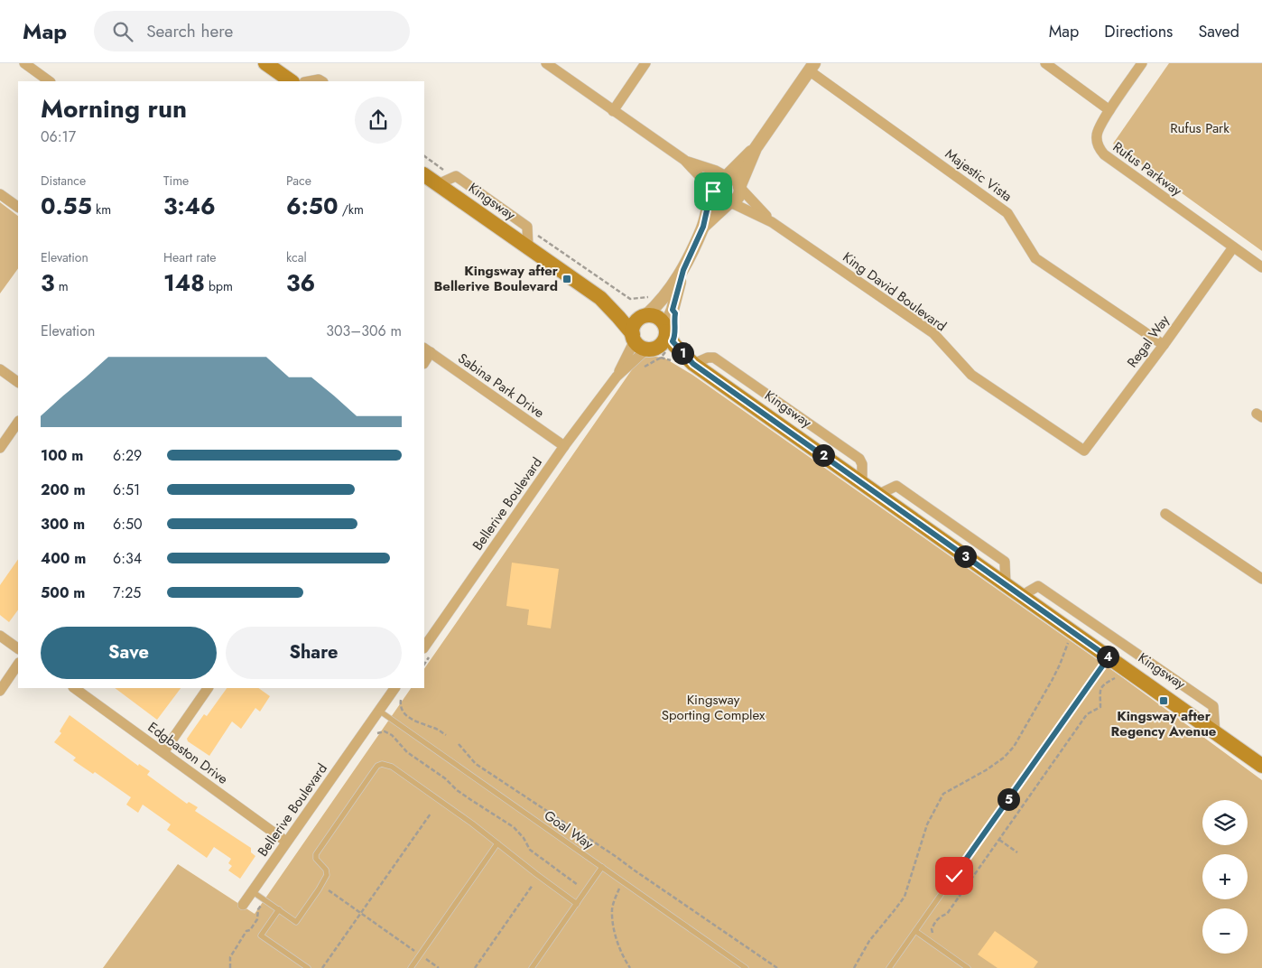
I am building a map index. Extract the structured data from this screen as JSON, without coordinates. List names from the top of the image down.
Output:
{
  "streets": {
    "main road": ["Kingsway"],
    "street": [
      "Rufus Parkway",
      "Majestic Vista",
      "King David Boulevard",
      "Regal Way",
      "Sabina Park Drive",
      "Bellerive Boulevard",
      "Edgbaston Drive"
    ],
    "lane": ["Goal Way"]
  },
  "crossings": [
    ["Rufus Parkway", "Regal Way"],
    ["Majestic Vista", "Regal Way"],
    ["Kingsway", "Bellerive Boulevard"],
    ["King David Boulevard", "Regal Way"],
    ["Sabina Park Drive", "Bellerive Boulevard"],
    ["Bellerive Boulevard", "Edgbaston Drive"],
    ["Bellerive Boulevard", "Goal Way"]
  ],
  "parks": ["Rufus Park", "Kingsway Sporting Complex"],
  "places": {
    "transit": ["Kingsway after Bellerive Boulevard", "Kingsway after Regency Avenue"]
  },
  "page": {
    "header": "Map",
    "search": "Search here",
    "nav": ["Map", "Directions", "Saved"],
    "heading": ["Morning run", "06:17"],
    "stats": [
      ["Distance", "0.55 km"],
      ["Time", "3:46"],
      ["Pace", "6:50 /km"],
      ["Elevation", "3 m"],
      ["Heart rate", "148 bpm"],
      ["kcal", "36"]
    ],
    "chart": ["Elevation", "303–306 m"],
    "pins": [
      "1",
      "2",
      "3",
      "4",
      "5"
    ],
    "list": [
      {
        "name": "100 m",
        "note": "6:29"
      },
      {
        "name": "200 m",
        "note": "6:51"
      },
      {
        "name": "300 m",
        "note": "6:50"
      },
      {
        "name": "400 m",
        "note": "6:34"
      },
      {
        "name": "500 m",
        "note": "7:25"
      }
    ],
    "buttons": ["Save", "Share"],
    "map_buttons": ["+", "−"]
  }
}
